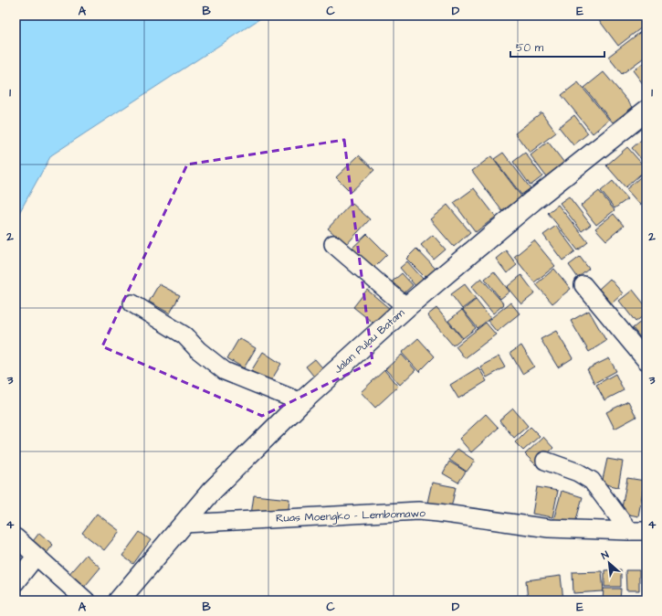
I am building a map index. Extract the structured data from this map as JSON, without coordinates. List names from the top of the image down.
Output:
{
  "streets": {
    "highway": ["Jalan Pulau Batam"],
    "street": ["Ruas Moengko - Lembomawo"]
  },
  "crossings": [
    ["Jalan Pulau Batam", "Ruas Moengko - Lembomawo"]
  ],
  "scale_bar": "50 m",
  "north": "top left",
  "grid": {
    "columns": [
      "A",
      "B",
      "C",
      "D",
      "E"
    ],
    "rows": [
      "1",
      "2",
      "3",
      "4"
    ]
  }
}
